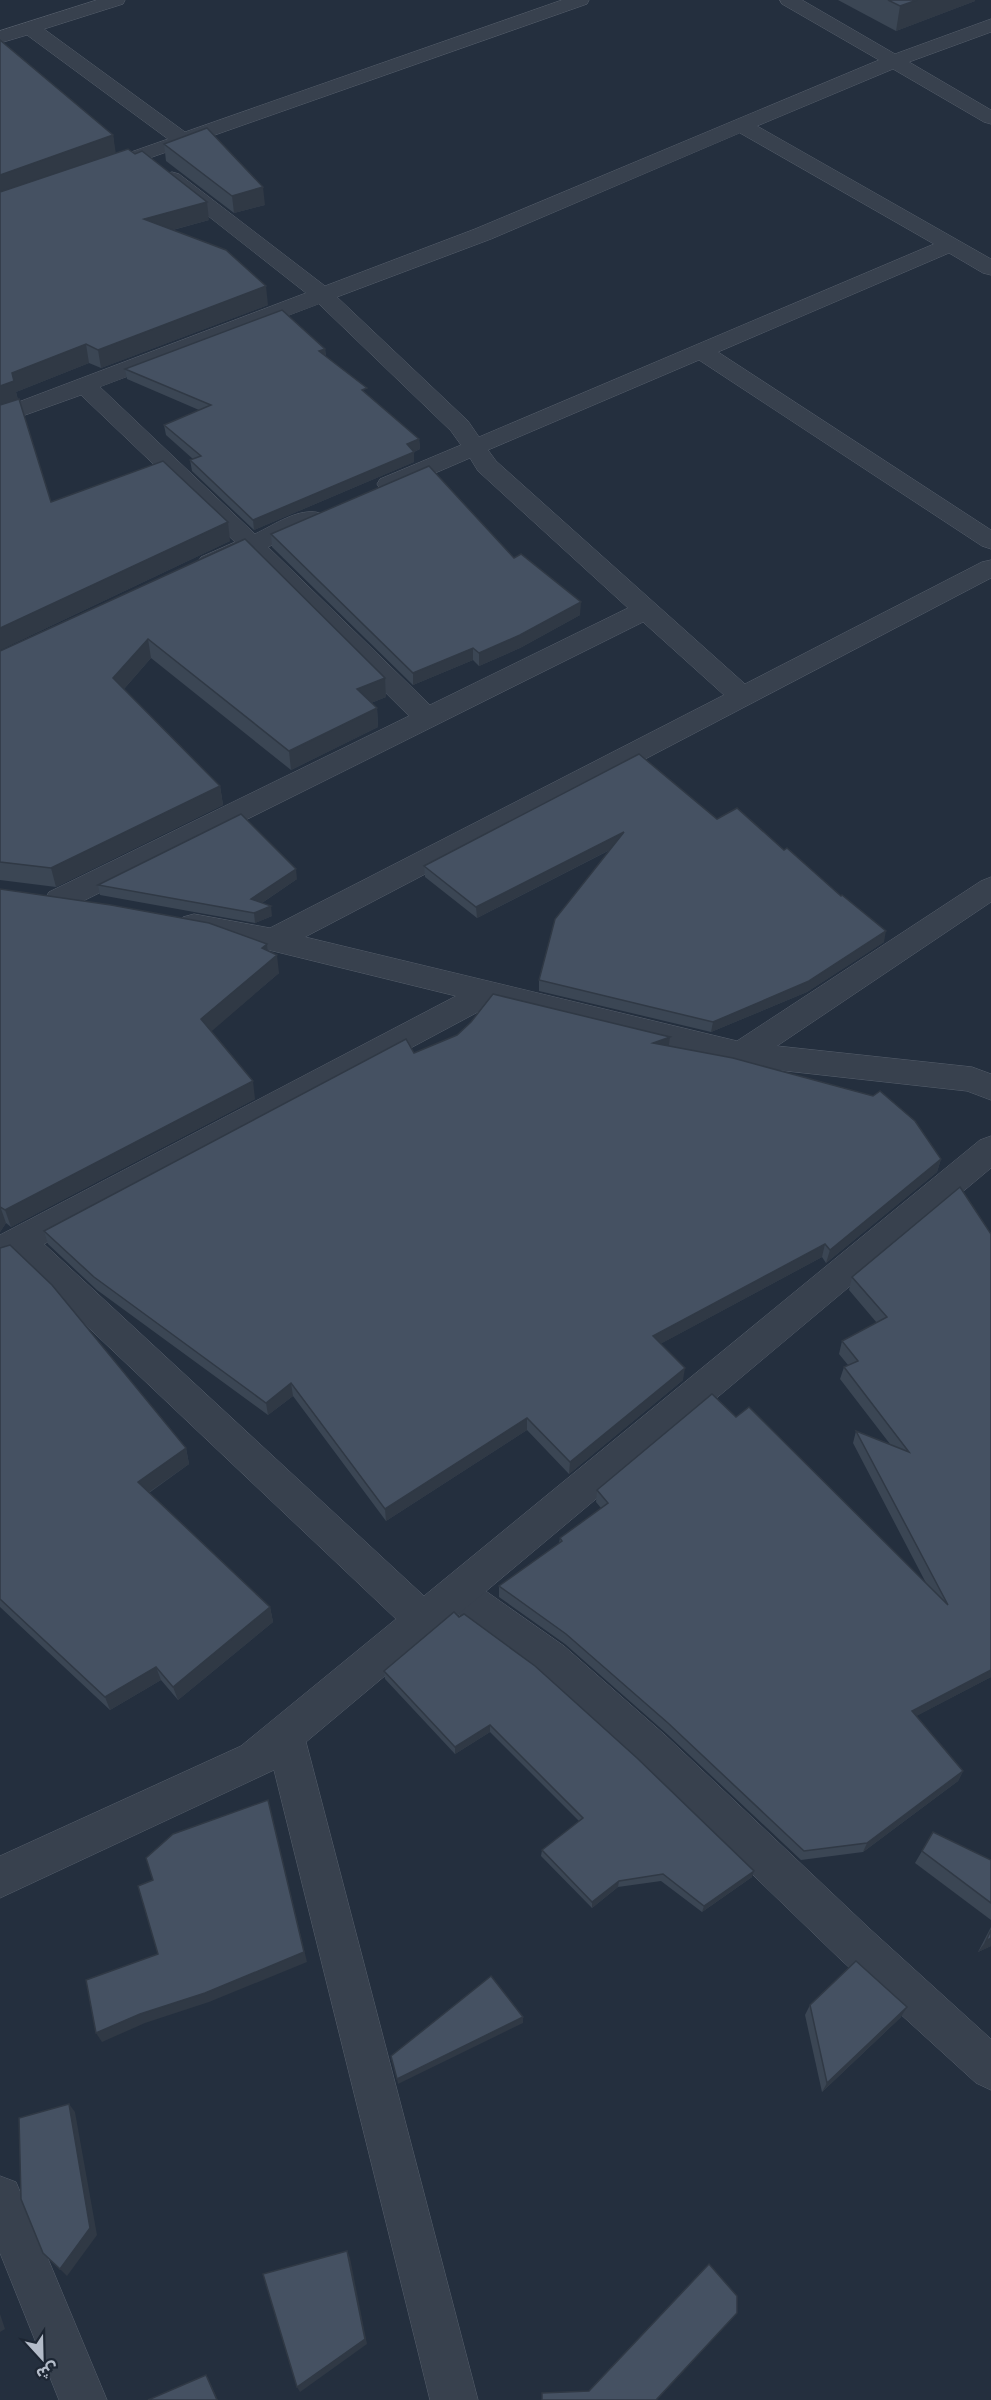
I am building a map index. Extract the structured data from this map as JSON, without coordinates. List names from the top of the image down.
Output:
{
  "north": "bottom"
}
